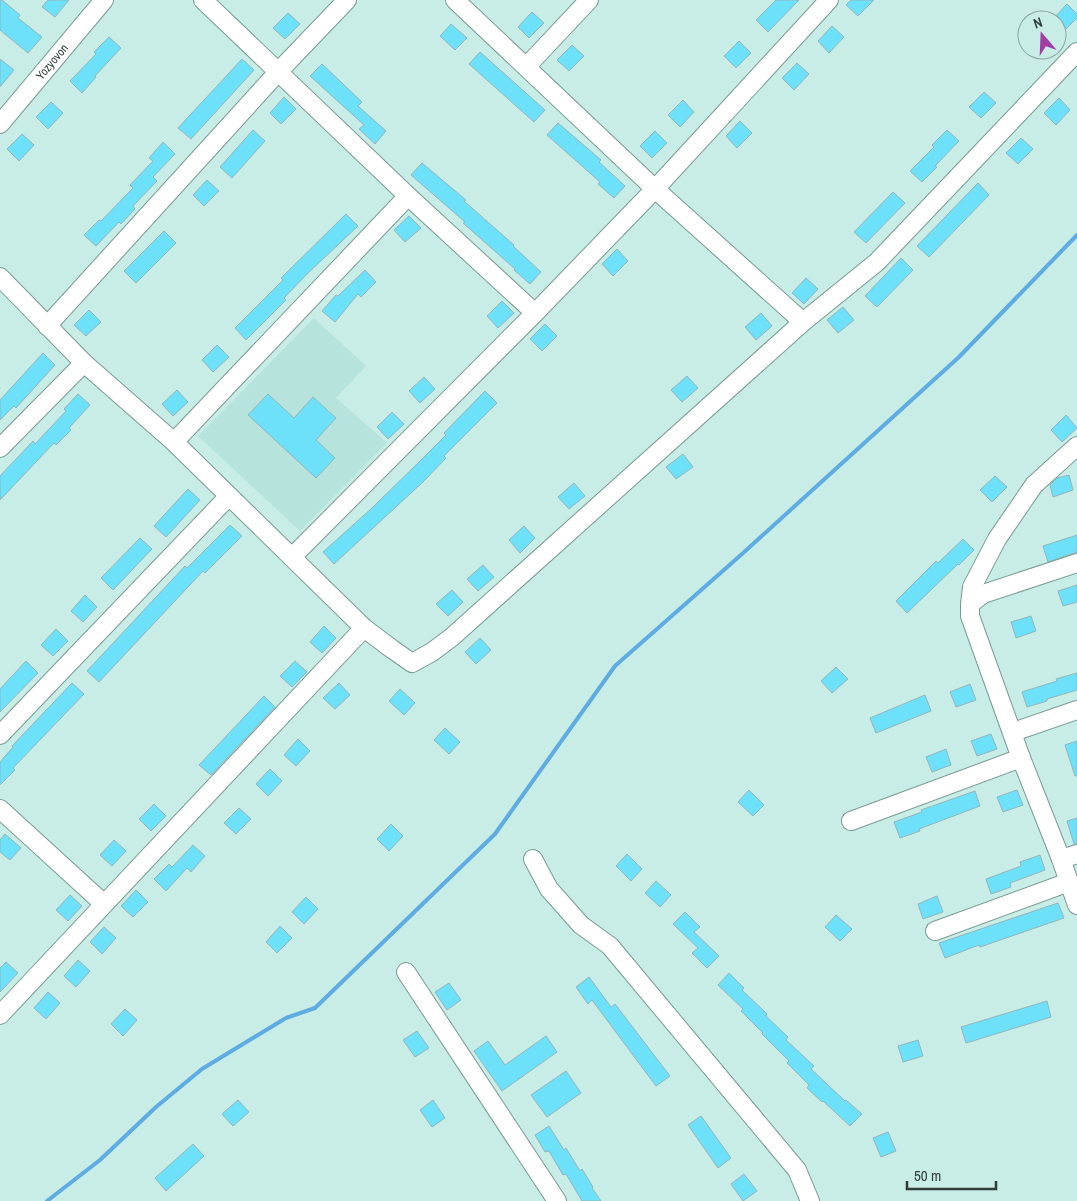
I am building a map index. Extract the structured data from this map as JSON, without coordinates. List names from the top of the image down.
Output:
{
  "streets": {
    "street": ["Yozyovon"]
  },
  "scale_bar": "50 m",
  "north": "top"
}
